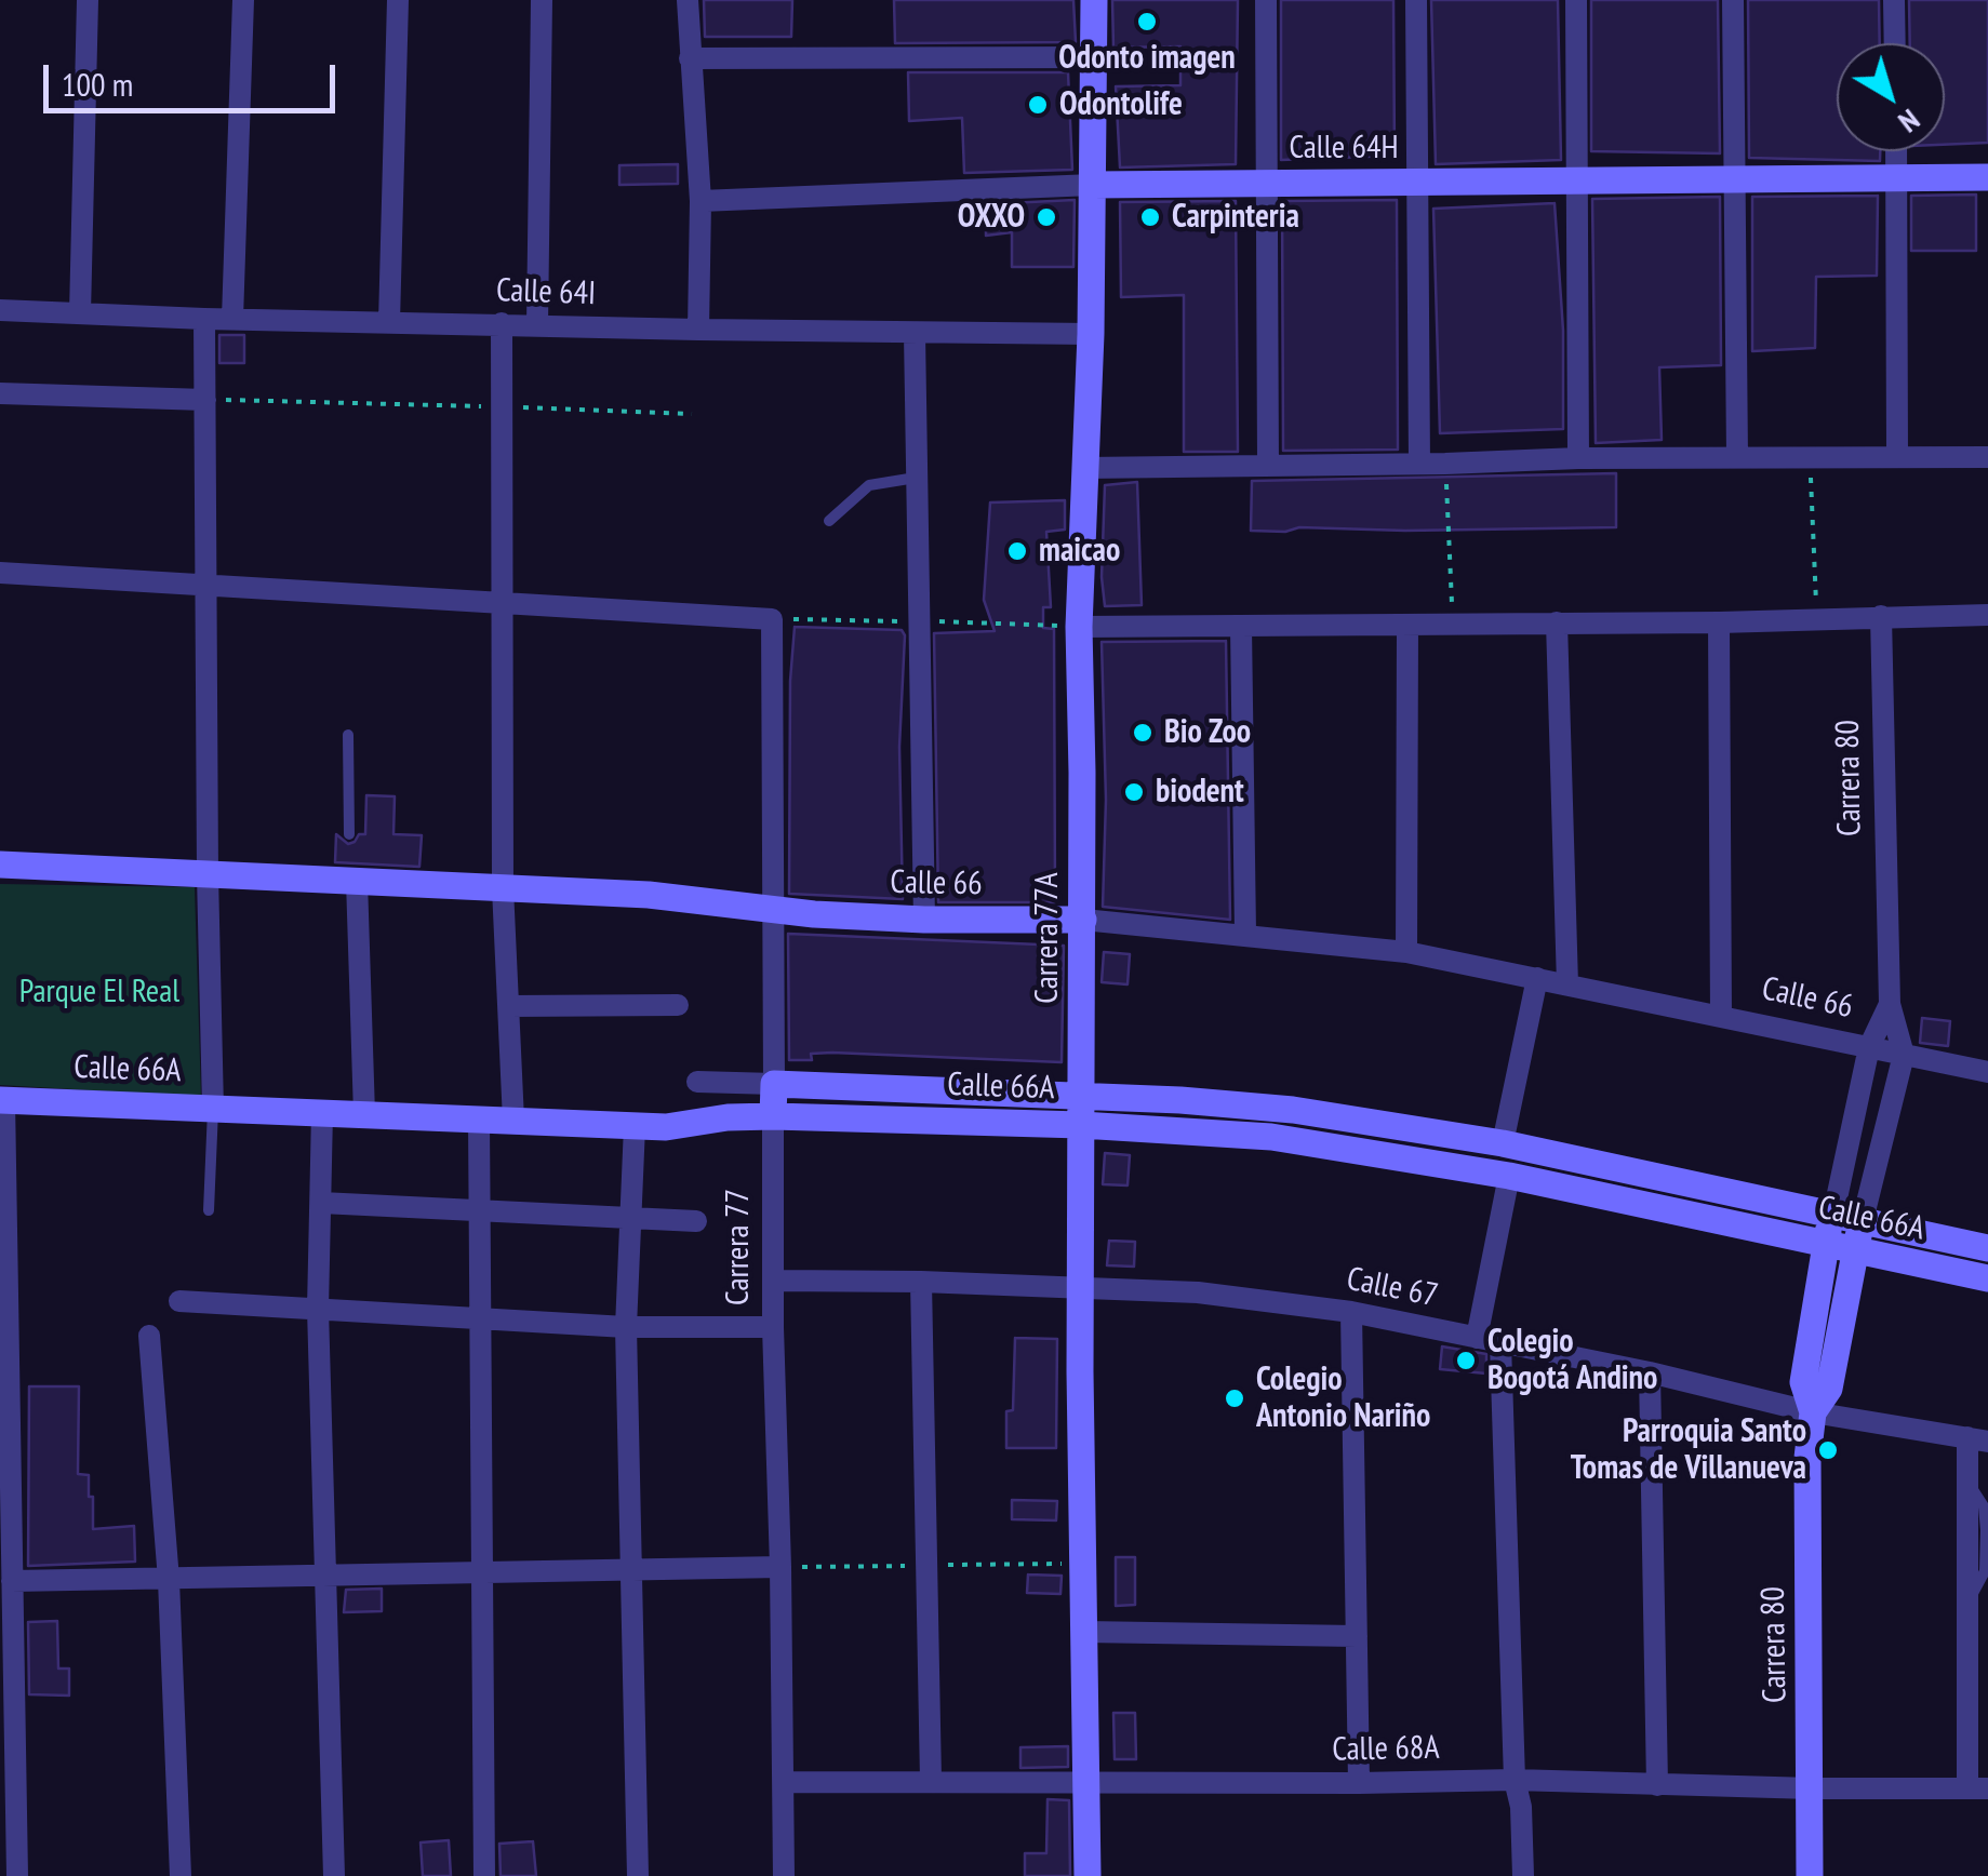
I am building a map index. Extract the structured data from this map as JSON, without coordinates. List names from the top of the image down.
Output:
{
  "streets": {
    "street": [
      "Calle 64H",
      "Calle 64I",
      "Carrera 80",
      "Calle 66",
      "Carrera 77A",
      "Calle 66A",
      "Carrera 77",
      "Calle 67",
      "Calle 68A"
    ]
  },
  "crossings": [
    ["Calle 64H", "Carrera 77A"],
    ["Calle 64I", "Carrera 77A"],
    ["Carrera 80", "Calle 66"],
    ["Carrera 80", "Calle 66A"],
    ["Carrera 80", "Calle 67"],
    ["Carrera 80", "Calle 68A"],
    ["Calle 66", "Carrera 77A"],
    ["Calle 66", "Carrera 77"],
    ["Carrera 77A", "Calle 66A"],
    ["Carrera 77A", "Calle 67"],
    ["Carrera 77A", "Calle 68A"],
    ["Calle 66A", "Carrera 77"],
    ["Carrera 77", "Calle 67"],
    ["Carrera 77", "Calle 68A"]
  ],
  "parks": ["Parque El Real"],
  "places": [
    "Odonto imagen",
    "Odontolife",
    "OXXO",
    "Carpinteria",
    "maicao",
    "Bio Zoo",
    "biodent",
    "Colegio Bogotá Andino",
    "Colegio Antonio Nariño",
    "Parroquia Santo Tomas de Villanueva"
  ],
  "scale_bar": "100 m",
  "north": "bottom right"
}
